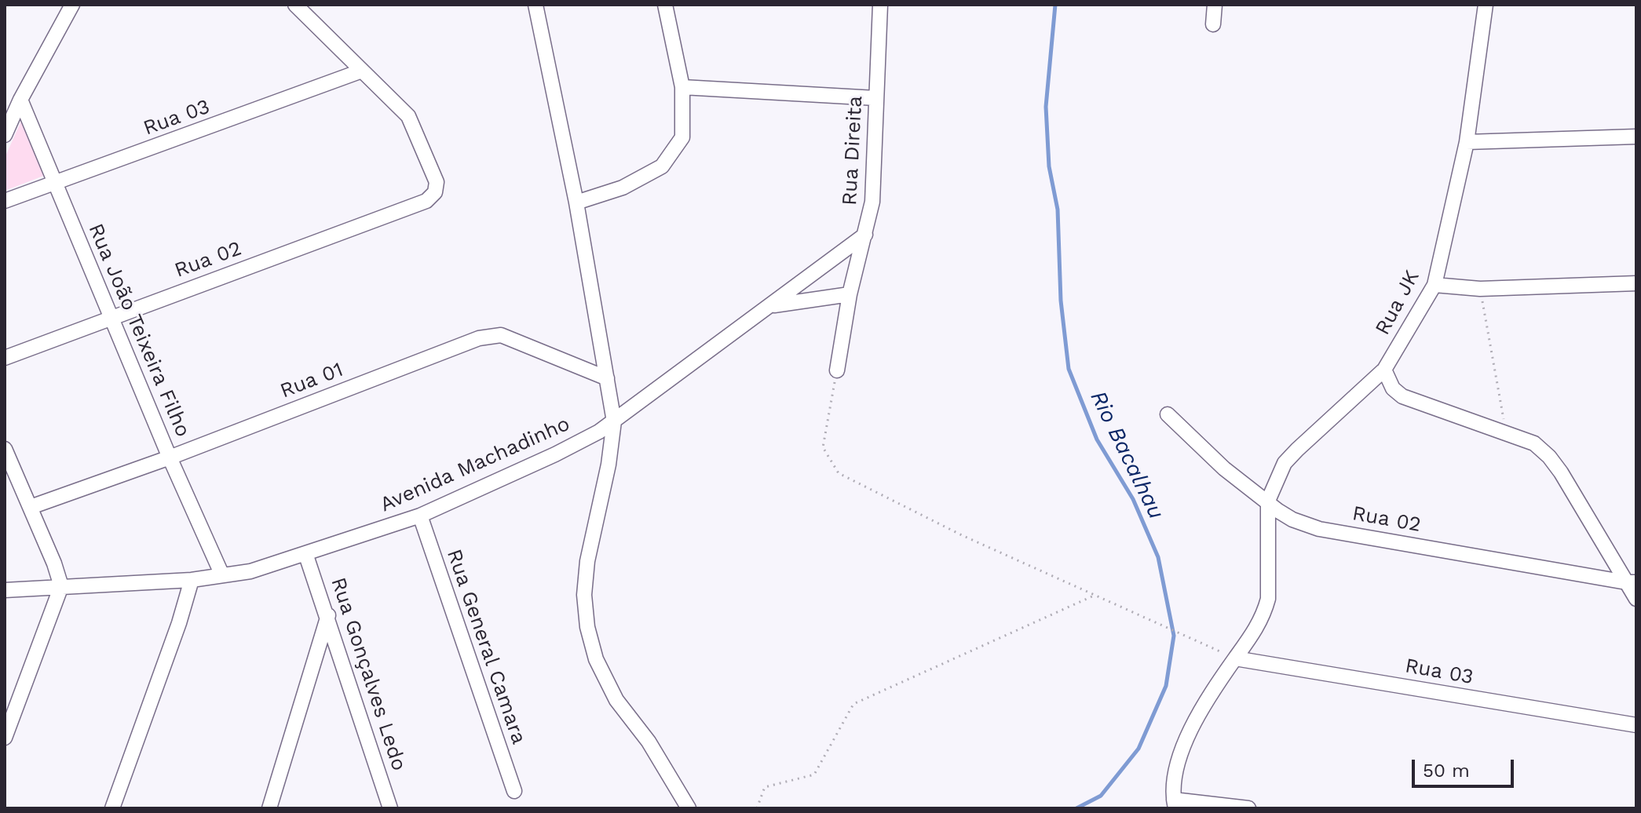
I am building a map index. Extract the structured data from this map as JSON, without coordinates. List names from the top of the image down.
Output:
{
  "streets": {
    "street": [
      "Rua 03",
      "Rua Direita",
      "Rua 02",
      "Rua JK",
      "Rua João Teixeira Filho",
      "Rua 01",
      "Avenida Machadinho",
      "Rua General Camara",
      "Rua Gonçalves Ledo"
    ]
  },
  "crossings": [
    ["Rua 03", "Rua 02"],
    ["Rua 03", "Rua João Teixeira Filho"],
    ["Rua Direita", "Avenida Machadinho"],
    ["Rua 02", "Rua JK"],
    ["Rua 02", "Rua João Teixeira Filho"],
    ["Rua João Teixeira Filho", "Rua 01"],
    ["Rua João Teixeira Filho", "Avenida Machadinho"],
    ["Avenida Machadinho", "Rua General Camara"],
    ["Avenida Machadinho", "Rua Gonçalves Ledo"]
  ],
  "water": ["Rio Bacalhau"],
  "scale_bar": "50 m"
}
